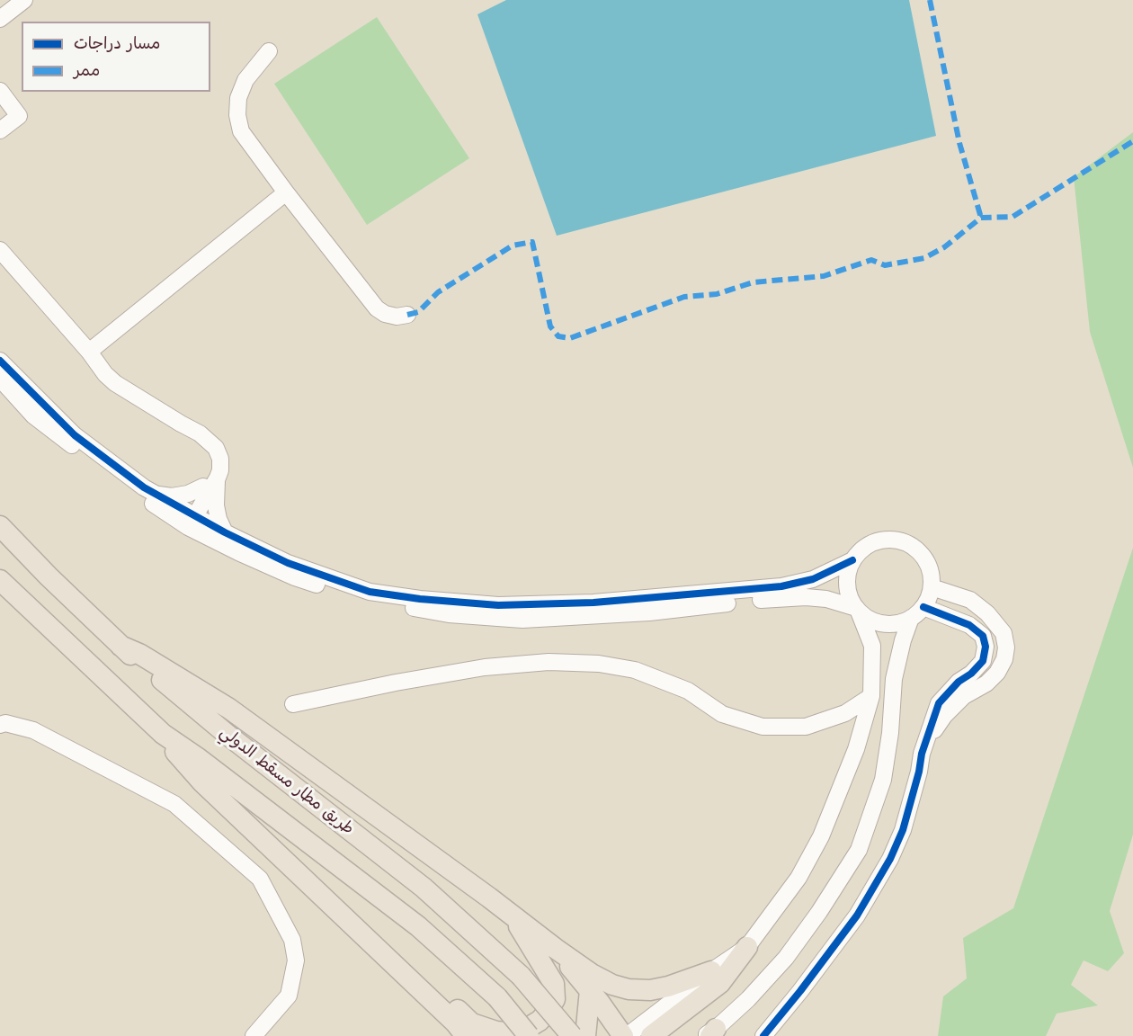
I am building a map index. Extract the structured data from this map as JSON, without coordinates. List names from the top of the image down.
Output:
{
  "streets": {
    "main road": ["طريق مطار مسقط الدولي"]
  },
  "legend": ["مسار دراجات", "ممر"]
}
